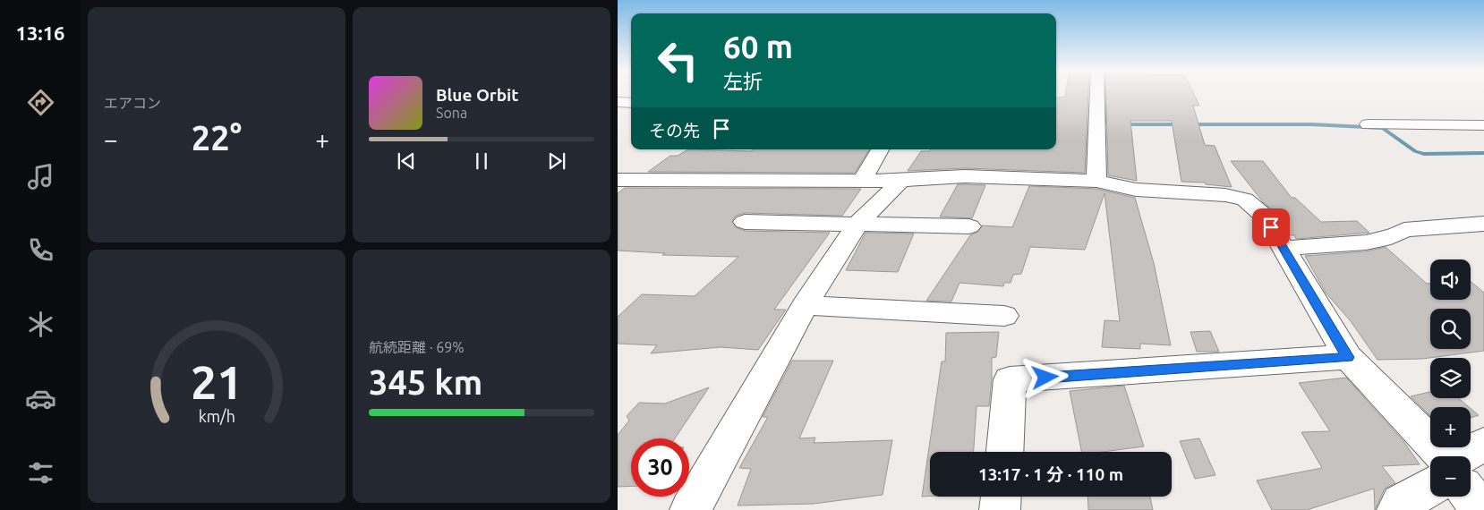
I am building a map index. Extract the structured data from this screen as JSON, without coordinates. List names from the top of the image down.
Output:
{
  "page": {
    "tabs": "13:16",
    "tile": [
      "エアコン",
      ["航続距離 · 69%", "345 km"]
    ],
    "turn": ["60 m", "左折"],
    "song": ["Blue Orbit", "Sona"],
    "then": "その先",
    "heat": ["−", "22°", "+"],
    "map_buttons": ["+", "−"],
    "limit": "30",
    "trip": "13:17 · 1 分 · 110 m",
    "gauge": ["21", "km/h"]
  }
}
